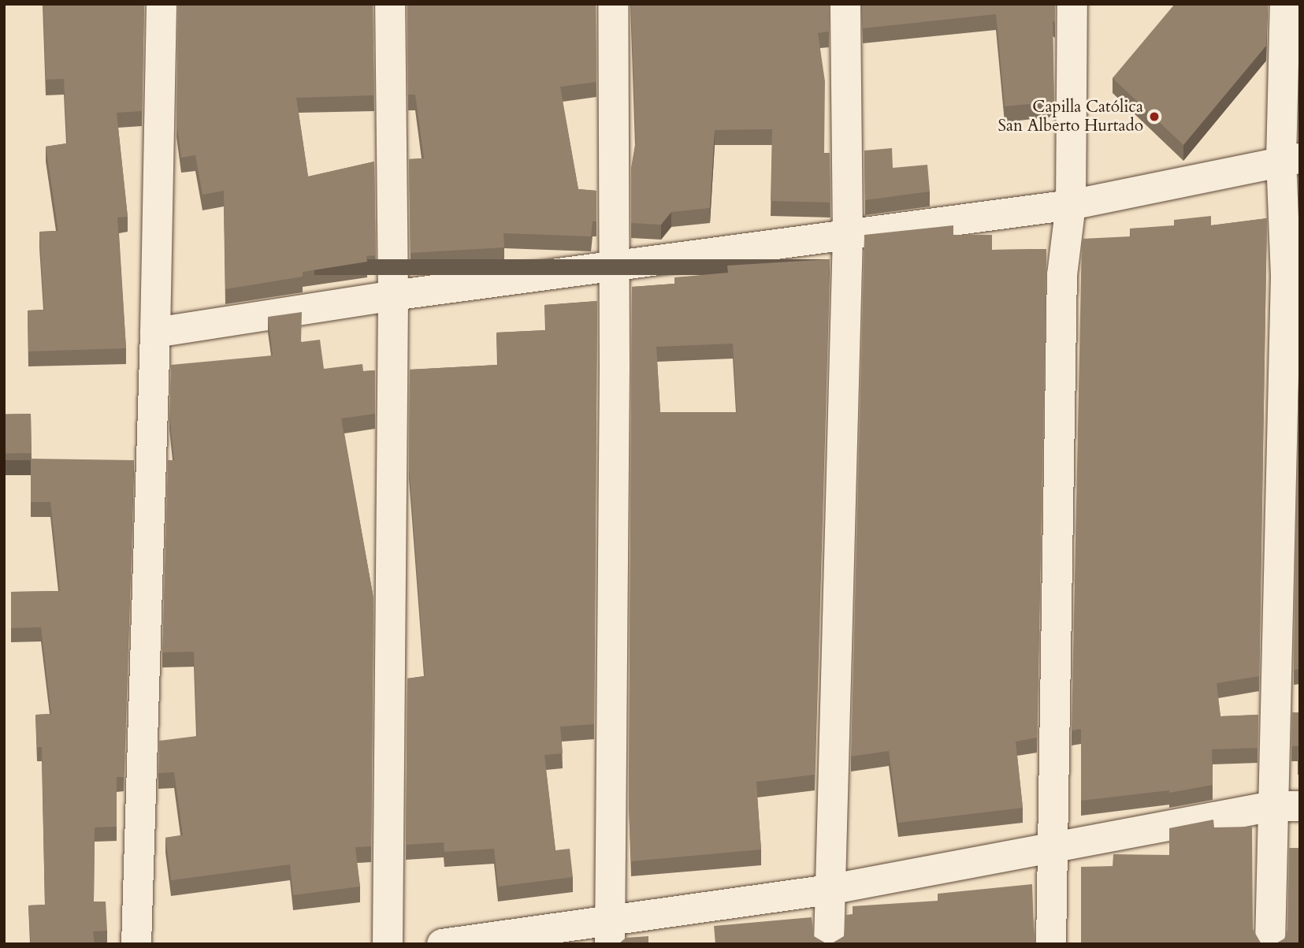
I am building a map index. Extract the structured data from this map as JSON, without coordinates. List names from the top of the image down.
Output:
{
  "places": ["Capilla Católica San Alberto Hurtado"]
}
